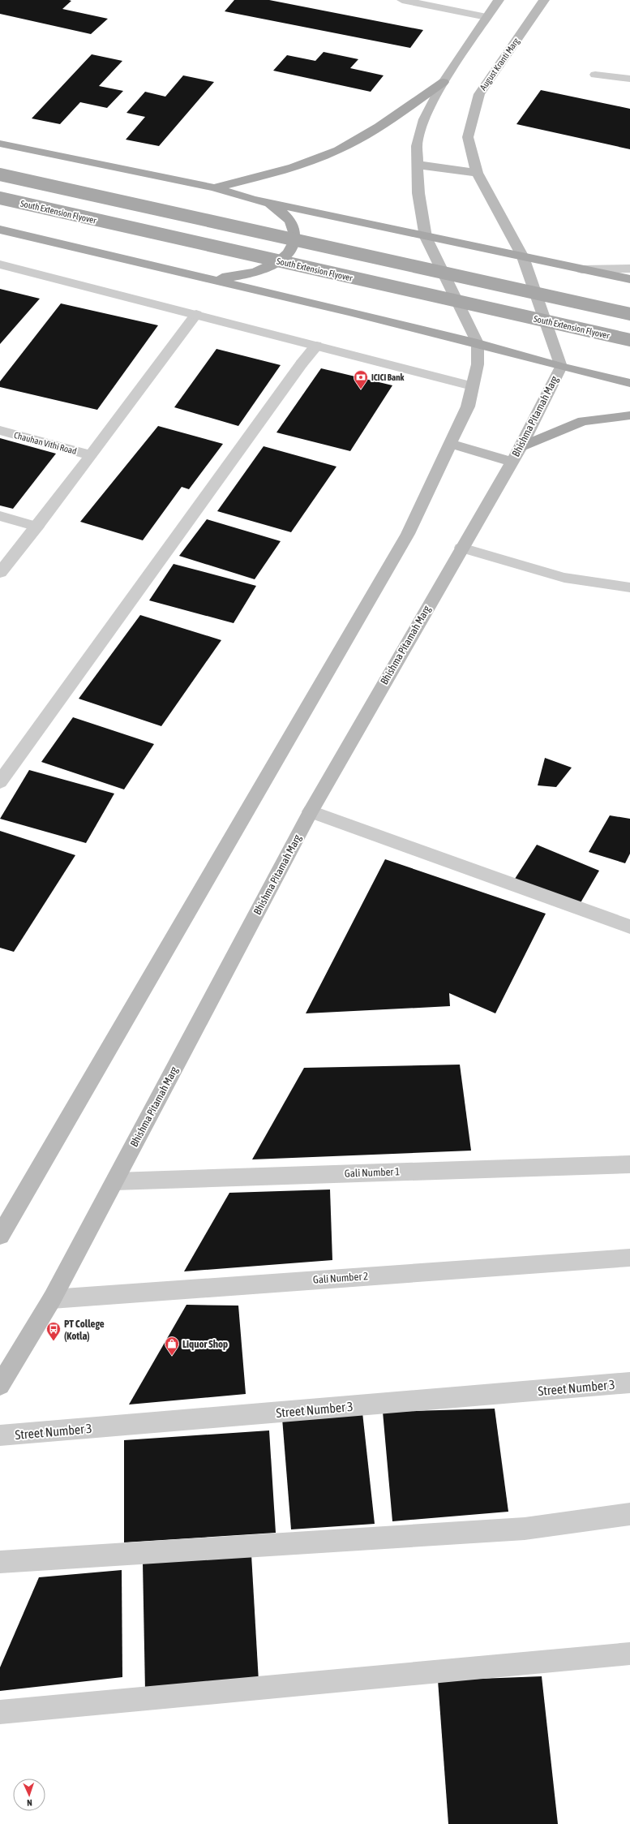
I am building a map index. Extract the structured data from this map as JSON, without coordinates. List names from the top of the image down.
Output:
{
  "streets": {
    "main road": ["August Kranti Marg", "South Extension Flyover", "Bhishma Pitamah Marg"],
    "street": [
      "Chauhan Vithi Road",
      "Gali Number 1",
      "Gali Number 2",
      "Street Number 3"
    ]
  },
  "crossings": [
    ["August Kranti Marg", "Bhishma Pitamah Marg"],
    ["Bhishma Pitamah Marg", "Gali Number 1"],
    ["Bhishma Pitamah Marg", "Gali Number 2"]
  ],
  "places": {
    "bank": ["ICICI Bank"],
    "bus stop": ["PT College (Kotla)"],
    "shop": ["Liquor Shop"]
  },
  "north": "bottom"
}
